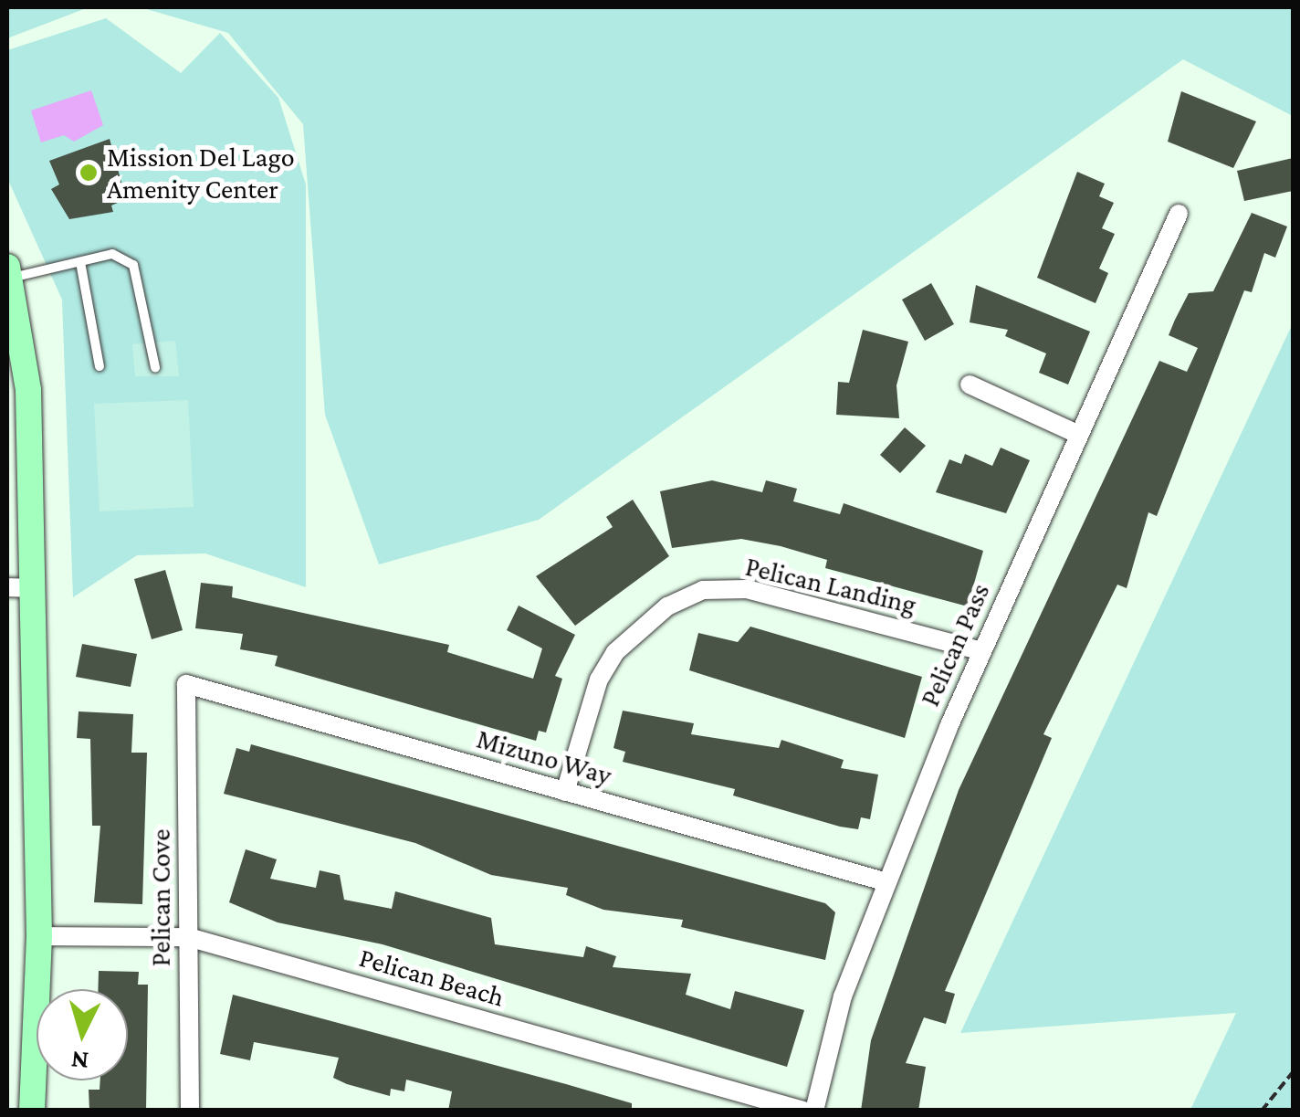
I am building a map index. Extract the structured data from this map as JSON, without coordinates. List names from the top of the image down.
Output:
{
  "streets": {
    "street": [
      "Pelican Landing",
      "Pelican Pass",
      "Mizuno Way",
      "Pelican Cove",
      "Pelican Beach"
    ]
  },
  "crossings": [
    ["Pelican Landing", "Pelican Pass"],
    ["Pelican Landing", "Mizuno Way"],
    ["Pelican Pass", "Mizuno Way"],
    ["Mizuno Way", "Pelican Cove"],
    ["Pelican Cove", "Pelican Beach"]
  ],
  "places": ["Mission Del Lago Amenity Center"],
  "north": "bottom"
}
